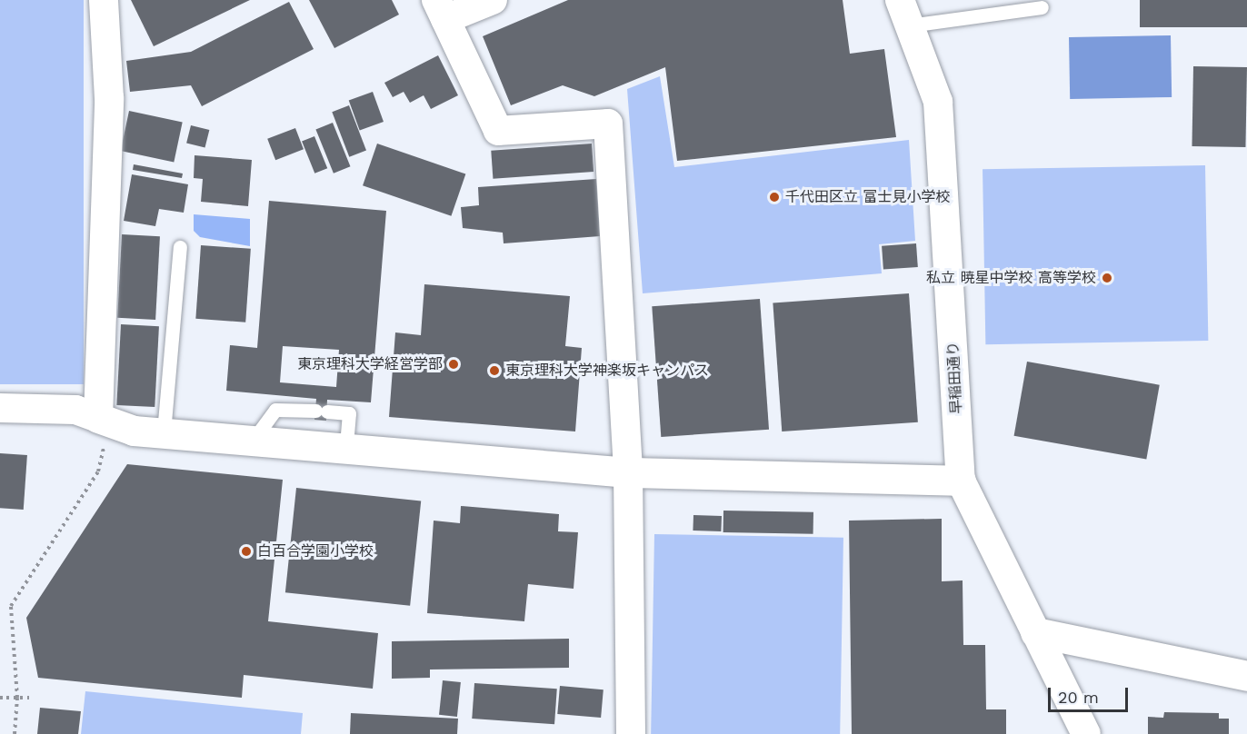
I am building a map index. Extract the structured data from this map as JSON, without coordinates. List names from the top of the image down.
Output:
{
  "streets": {
    "street": ["早稲田通り"]
  },
  "places": [
    "千代田区立 富士見小学校",
    "私立 暁星中学校 高等学校",
    "東京理科大学経営学部",
    "東京理科大学神楽坂キャンパス",
    "白百合学園小学校"
  ],
  "scale_bar": "20 m"
}
